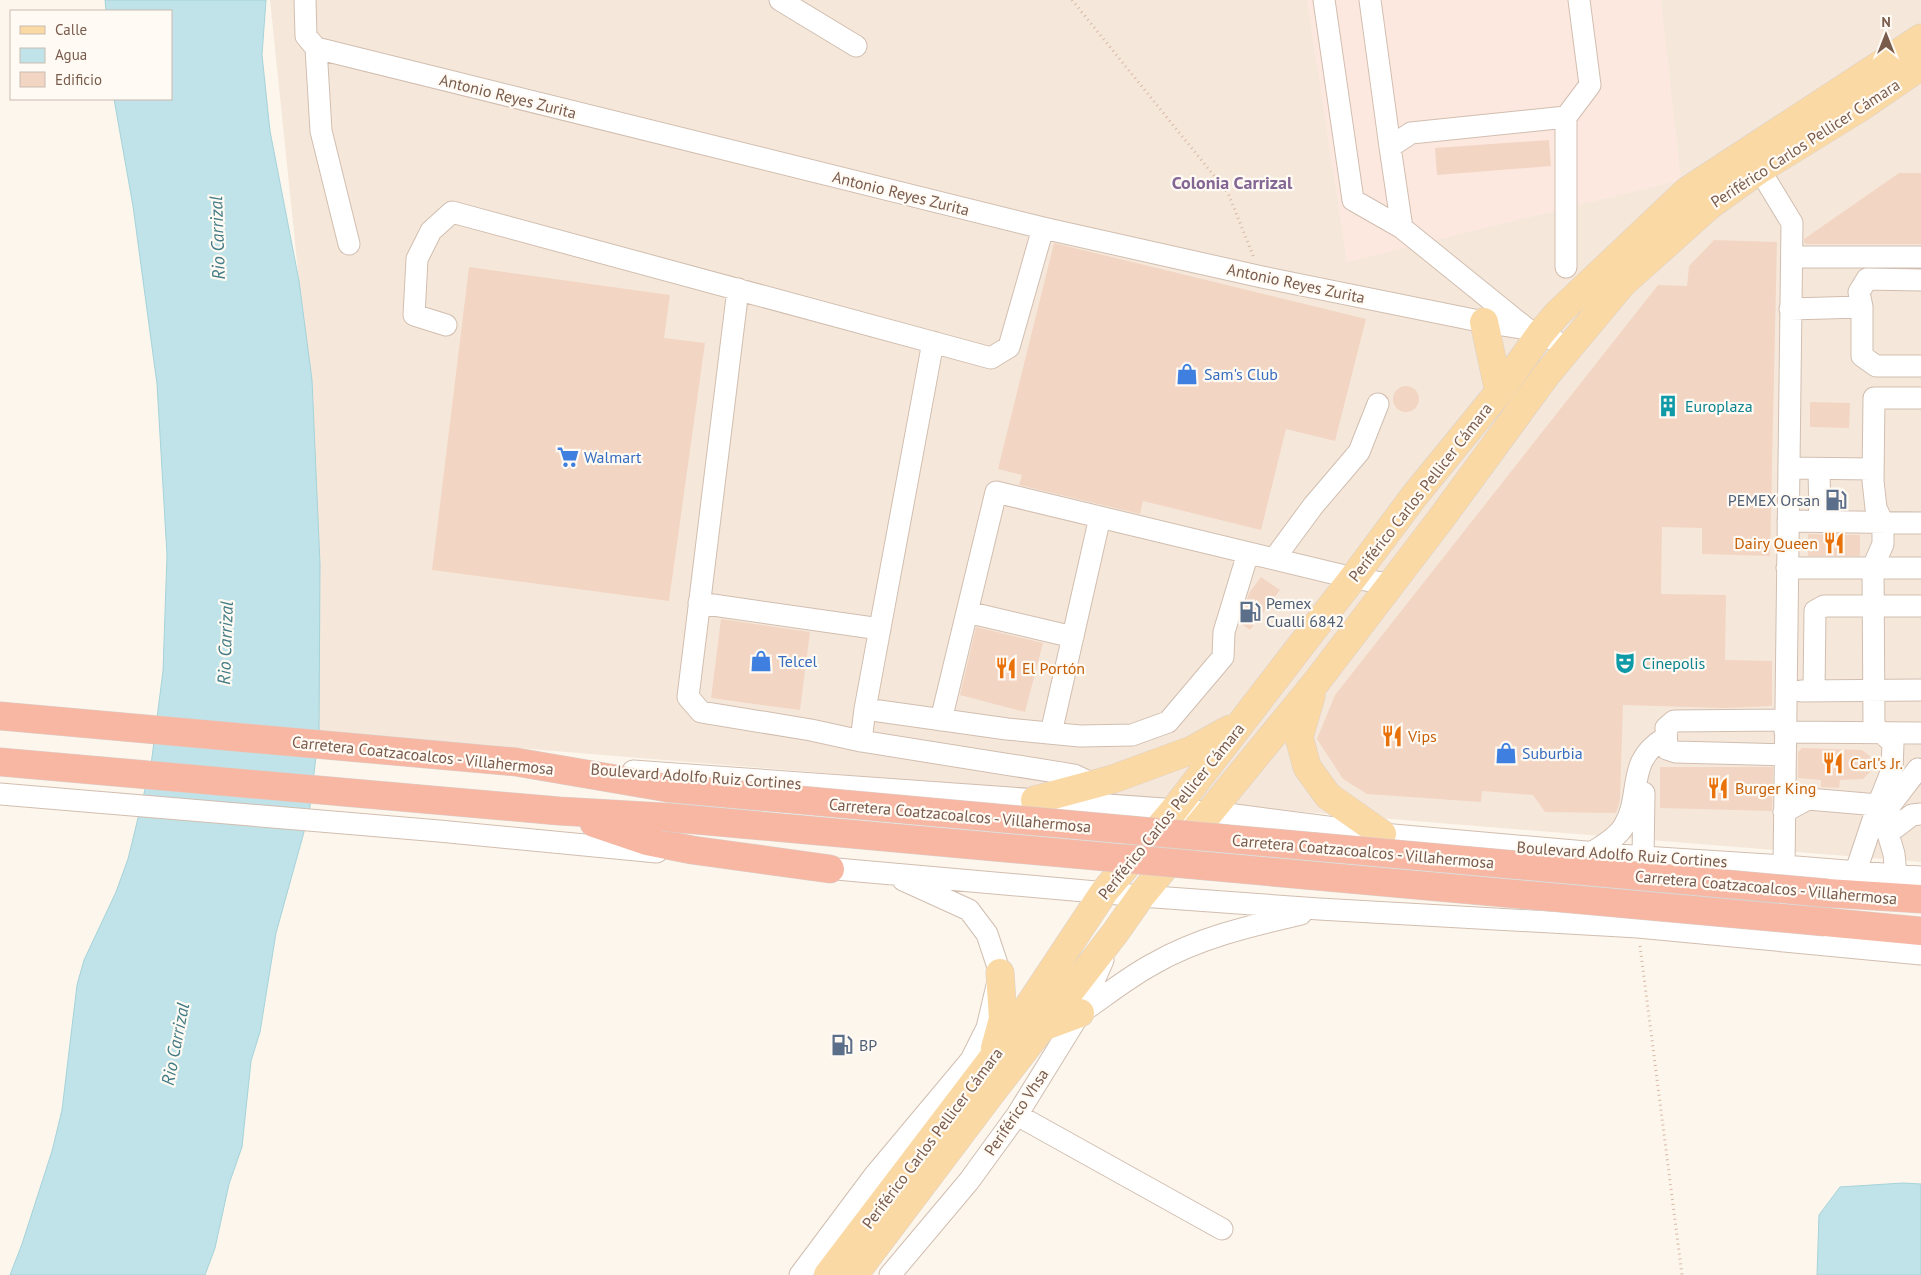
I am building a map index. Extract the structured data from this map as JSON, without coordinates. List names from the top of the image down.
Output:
{
  "streets": {
    "highway": ["Carretera Coatzacoalcos - Villahermosa"],
    "main road": ["Periférico Carlos Pellicer Cámara"],
    "street": ["Antonio Reyes Zurita", "Boulevard Adolfo Ruiz Cortines", "Periférico Vhsa"]
  },
  "crossings": [
    ["Antonio Reyes Zurita", "Periférico Carlos Pellicer Cámara"],
    ["Periférico Carlos Pellicer Cámara", "Boulevard Adolfo Ruiz Cortines"],
    ["Periférico Carlos Pellicer Cámara", "Periférico Vhsa"],
    ["Carretera Coatzacoalcos - Villahermosa", "Boulevard Adolfo Ruiz Cortines"]
  ],
  "districts": ["Colonia Carrizal"],
  "water": ["Rio Carrizal"],
  "places": {
    "shop": ["Sam's Club", "Telcel", "Suburbia"],
    "building": ["Europlaza"],
    "supermarket": ["Walmart"],
    "fuel station": ["PEMEX Orsan", "Pemex Cualli 6842", "BP"],
    "restaurant": [
      "Dairy Queen",
      "El Portón",
      "Vips",
      "Carl's Jr.",
      "Burger King"
    ],
    "theatre": ["Cinepolis"]
  },
  "legend": ["Calle", "Agua", "Edificio"],
  "north": "top"
}
